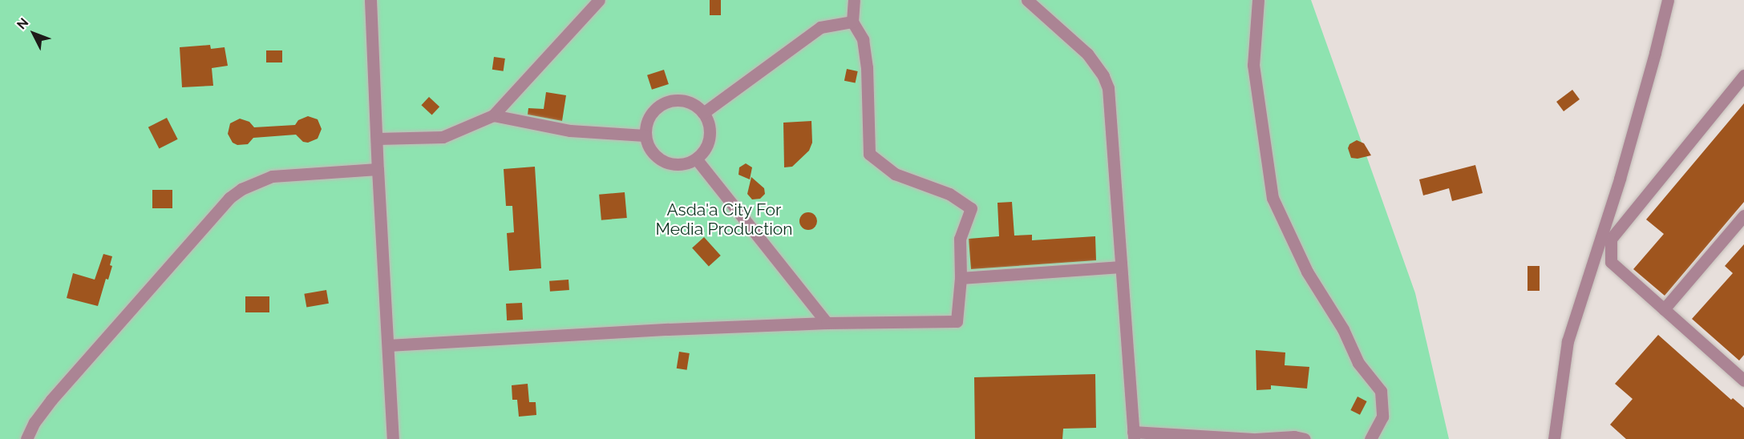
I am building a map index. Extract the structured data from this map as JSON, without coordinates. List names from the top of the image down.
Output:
{
  "parks": ["Asda'a City For Media Production"],
  "north": "top left"
}
